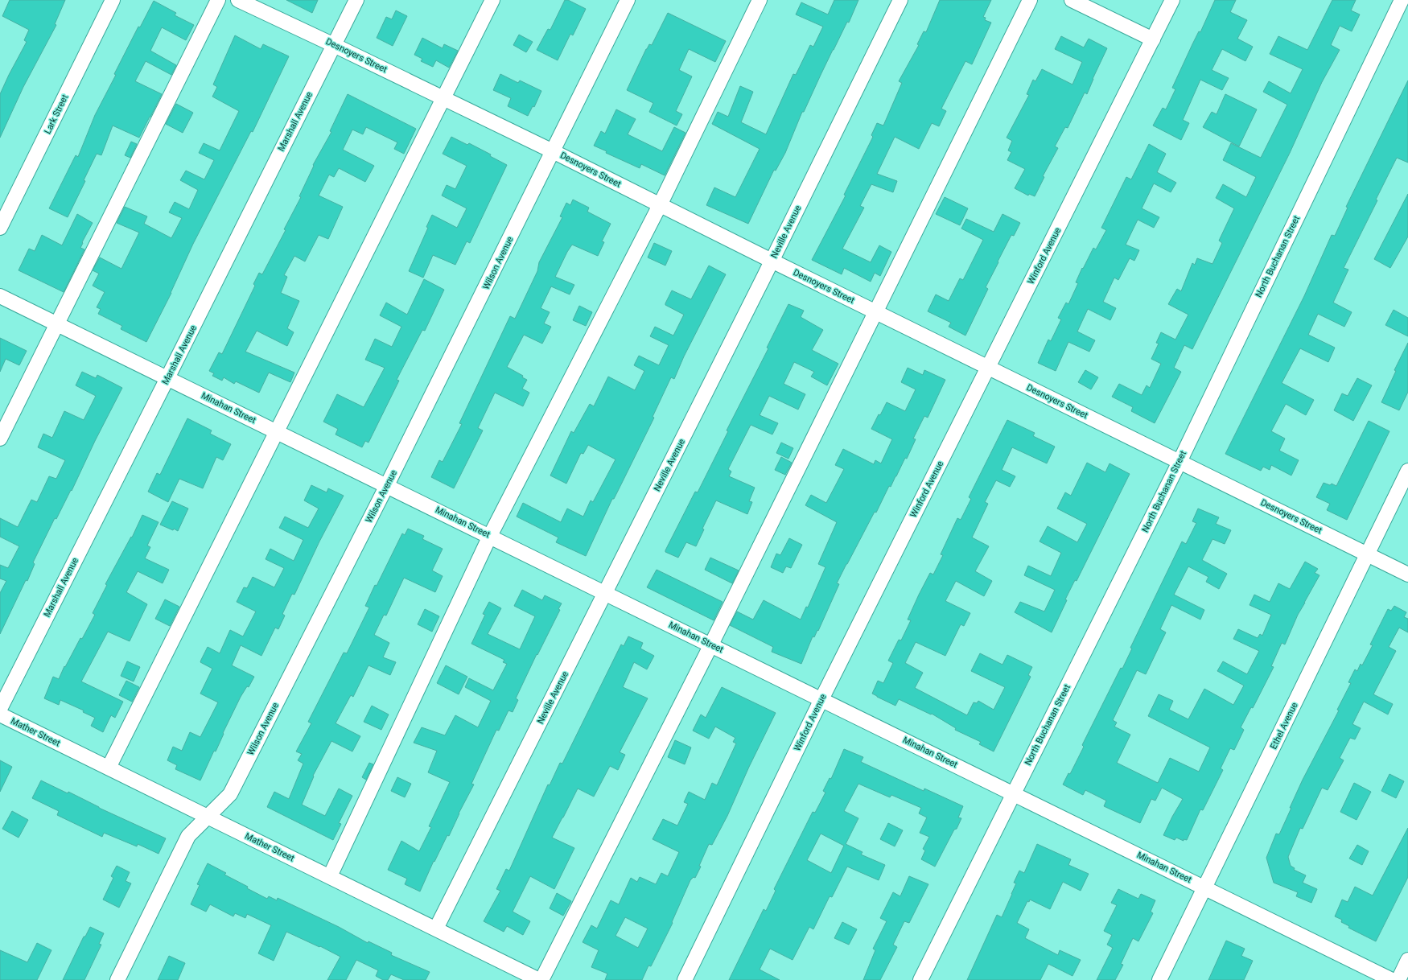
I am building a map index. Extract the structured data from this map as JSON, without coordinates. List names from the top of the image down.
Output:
{
  "streets": {
    "street": [
      "Desnoyers Street",
      "Lark Street",
      "Marshall Avenue",
      "Neville Avenue",
      "Winford Avenue",
      "North Buchanan Street",
      "Wilson Avenue",
      "Minahan Street",
      "Ethel Avenue",
      "Mather Street"
    ]
  },
  "crossings": [
    ["Desnoyers Street", "Marshall Avenue"],
    ["Desnoyers Street", "Neville Avenue"],
    ["Desnoyers Street", "Winford Avenue"],
    ["Desnoyers Street", "North Buchanan Street"],
    ["Desnoyers Street", "Wilson Avenue"],
    ["Desnoyers Street", "Ethel Avenue"],
    ["Marshall Avenue", "Minahan Street"],
    ["Neville Avenue", "Minahan Street"],
    ["Neville Avenue", "Mather Street"],
    ["Winford Avenue", "Minahan Street"],
    ["North Buchanan Street", "Minahan Street"],
    ["Wilson Avenue", "Minahan Street"],
    ["Wilson Avenue", "Mather Street"],
    ["Minahan Street", "Ethel Avenue"]
  ]
}
